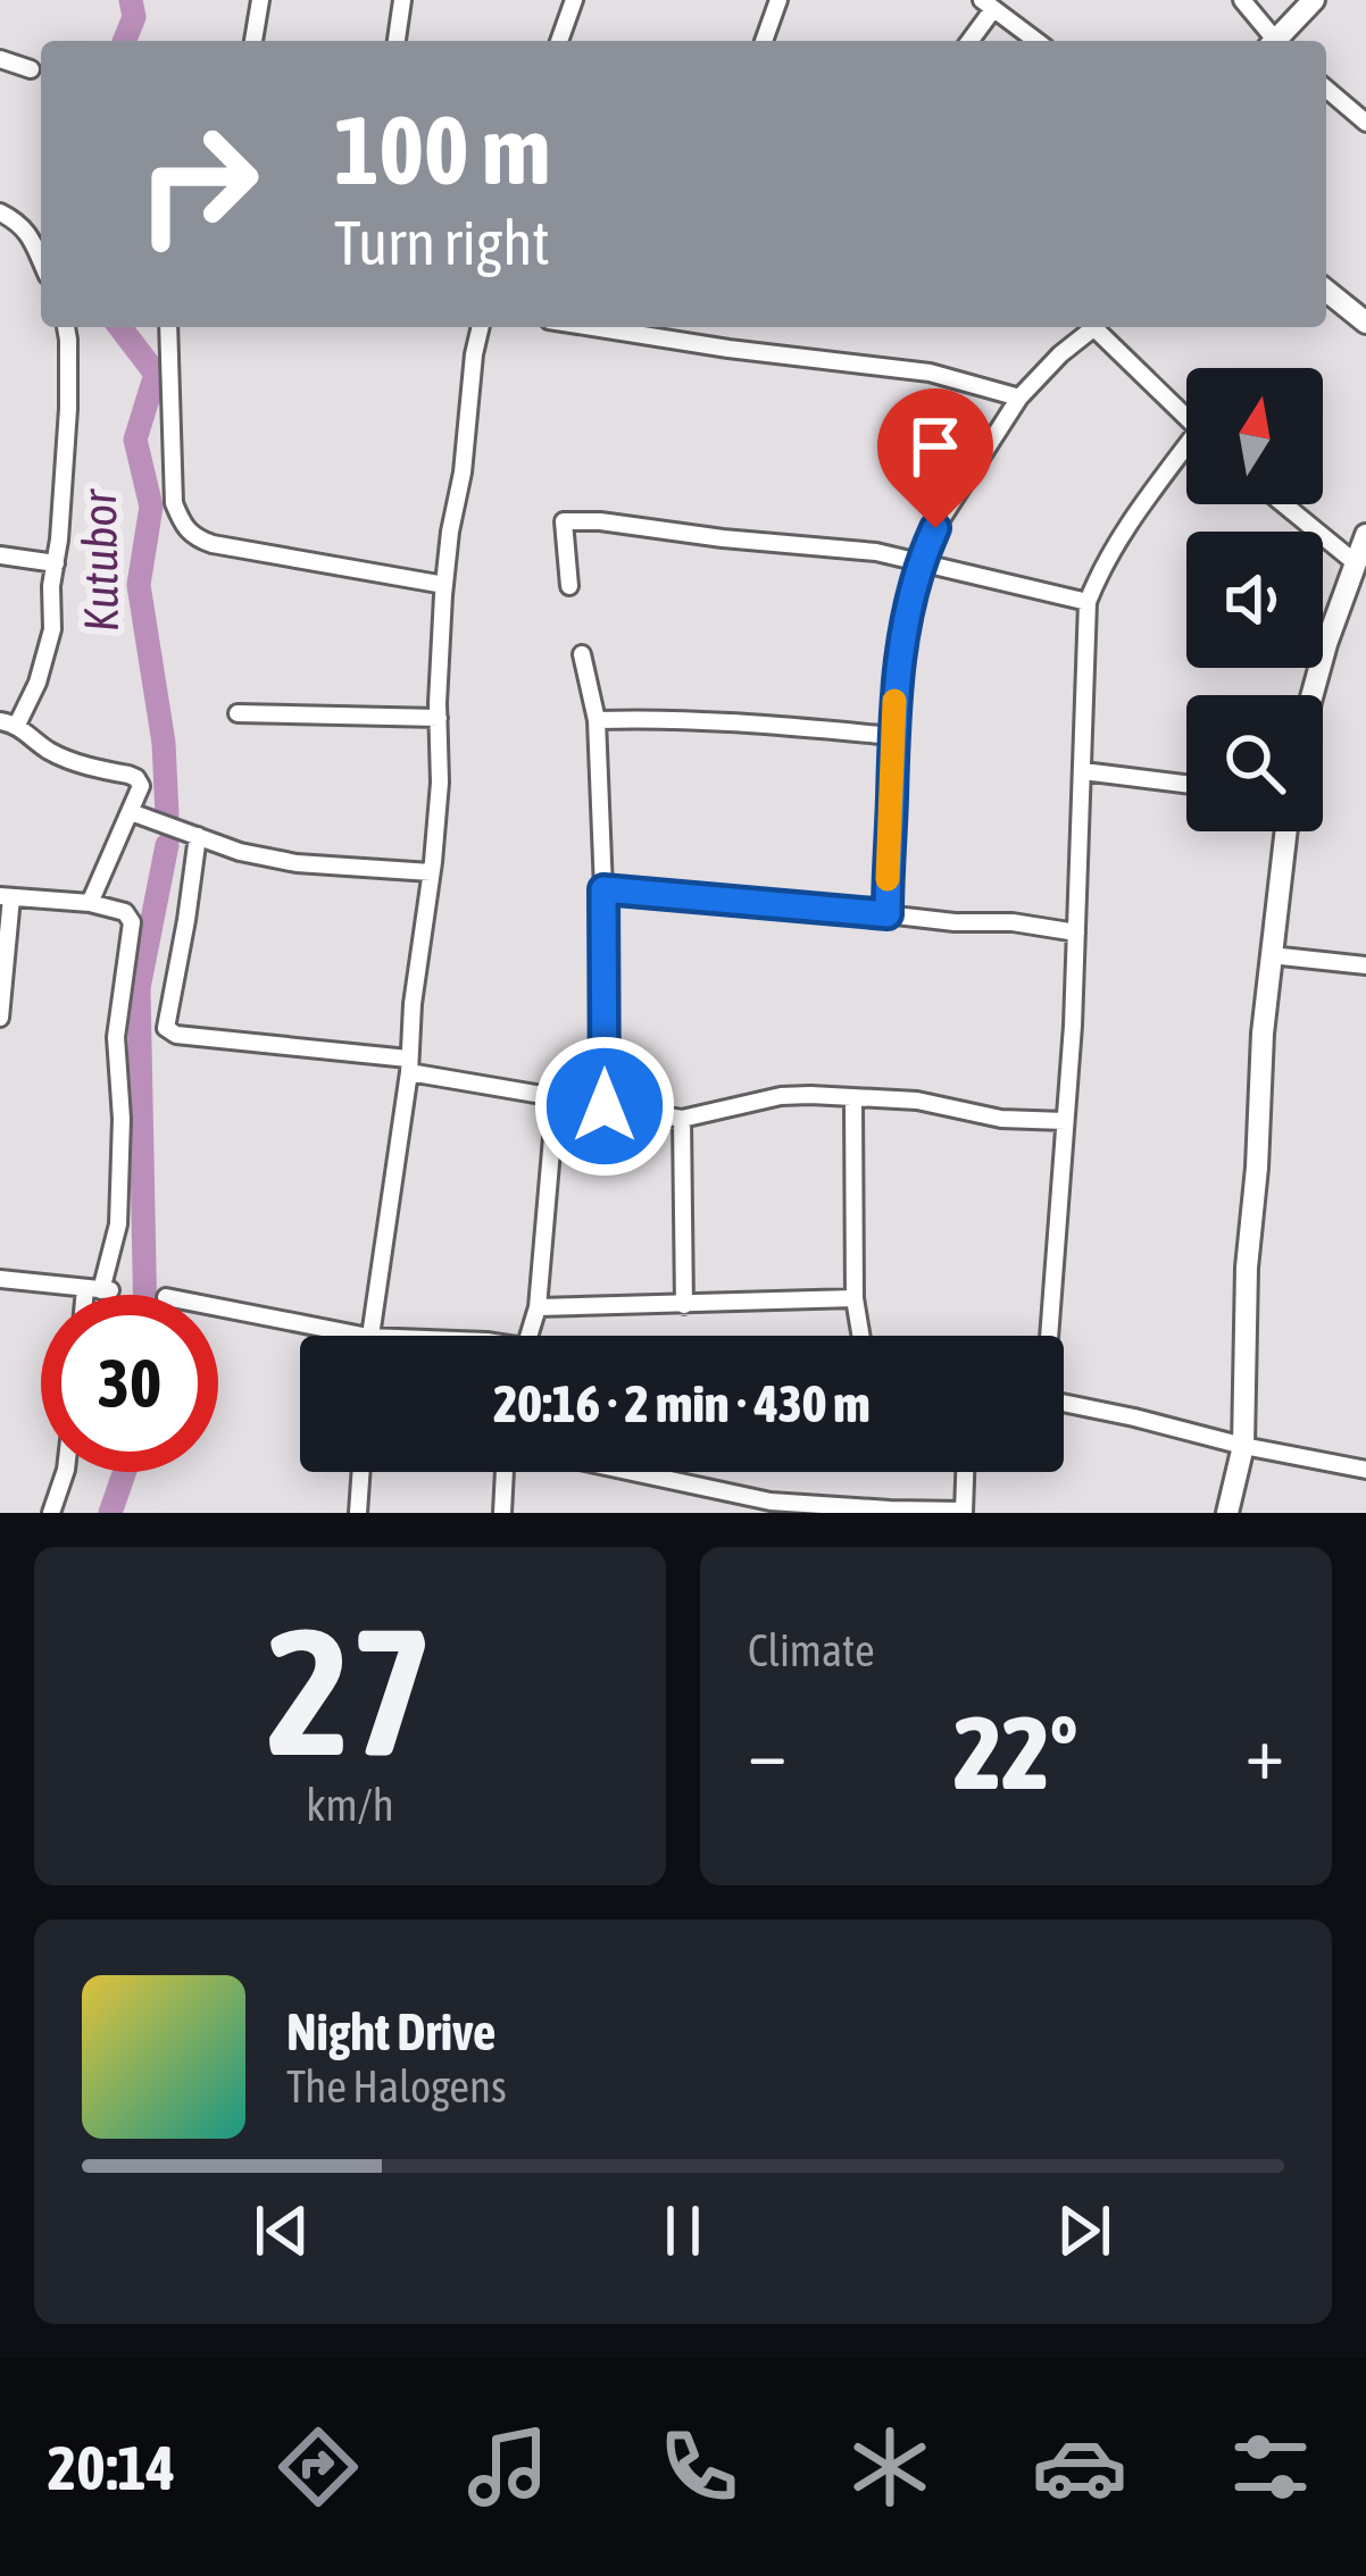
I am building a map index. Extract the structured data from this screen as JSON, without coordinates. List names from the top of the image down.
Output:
{
  "water": ["Kutubor"],
  "north": "top",
  "page": {
    "turn": ["100 m", "Turn right"],
    "limit": "30",
    "trip": "20:16 · 2 min · 430 m",
    "tile": [
      ["27", "km/h"],
      "Climate"
    ],
    "heat": ["−", "22°", "+"],
    "song": ["Night Drive", "The Halogens"],
    "tabs": "20:14"
  }
}
